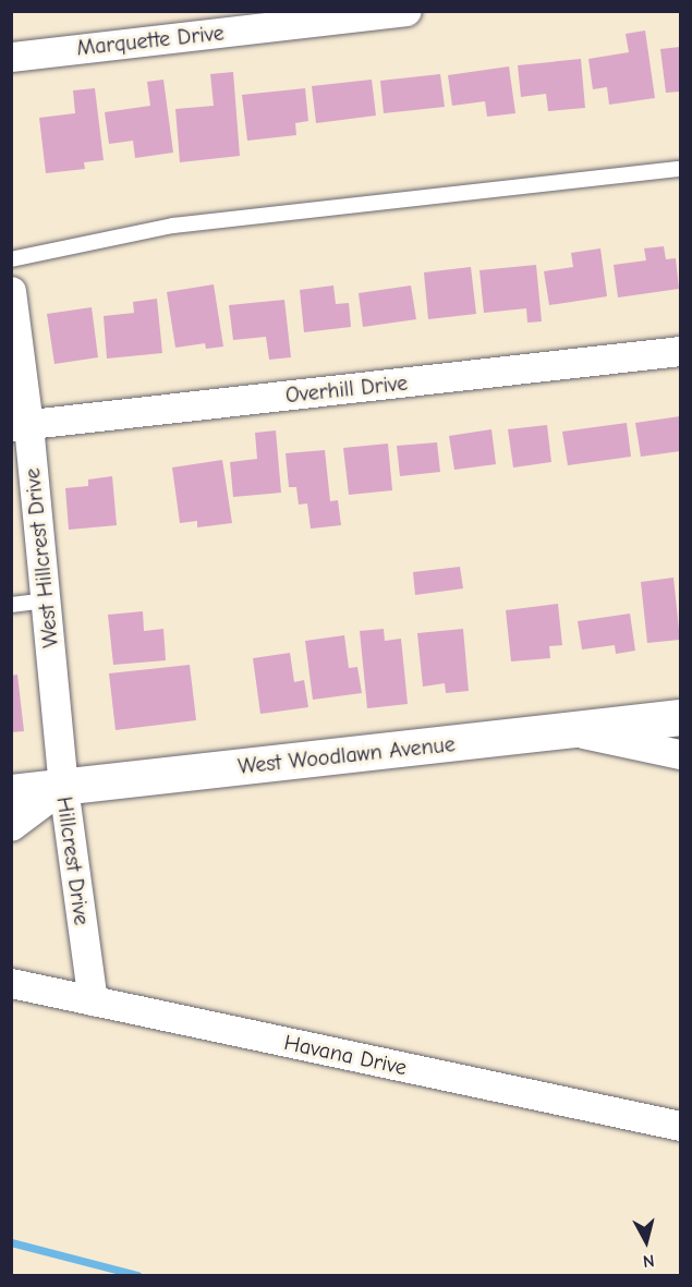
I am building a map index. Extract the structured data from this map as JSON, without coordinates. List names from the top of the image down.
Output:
{
  "streets": {
    "street": [
      "Marquette Drive",
      "Overhill Drive",
      "West Hillcrest Drive",
      "West Woodlawn Avenue",
      "Hillcrest Drive",
      "Havana Drive"
    ]
  },
  "crossings": [
    ["Overhill Drive", "West Hillcrest Drive"],
    ["West Hillcrest Drive", "West Woodlawn Avenue"],
    ["West Hillcrest Drive", "Hillcrest Drive"],
    ["West Woodlawn Avenue", "Hillcrest Drive"],
    ["Hillcrest Drive", "Havana Drive"]
  ],
  "north": "bottom"
}
